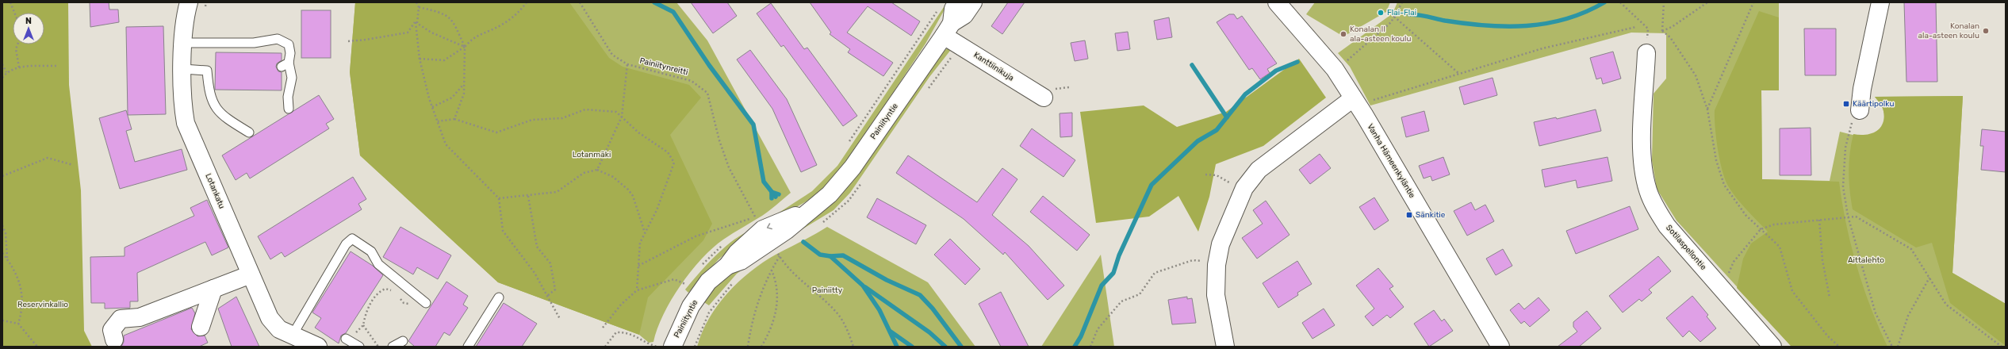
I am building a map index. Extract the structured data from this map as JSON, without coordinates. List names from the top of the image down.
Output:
{
  "streets": {
    "street": [
      "Kanttiinikuja",
      "Painiityntie",
      "Vanha Hämeenkyläntie",
      "Lotankatu",
      "Sotilaspellontie"
    ],
    "path": ["Painiitynreitti"]
  },
  "crossings": [
    ["Kanttiinikuja", "Painiityntie"]
  ],
  "parks": [
    "Lotanmäki",
    "Aittalehto",
    "Painiitty",
    "Reservinkallio"
  ],
  "places": {
    "other": ["Flai-Flai", "Konalan ala-asteen koulu", "Konalan II ala-asteen koulu"],
    "transit": ["Käärtipolku", "Sänkitie"]
  },
  "north": "top"
}
